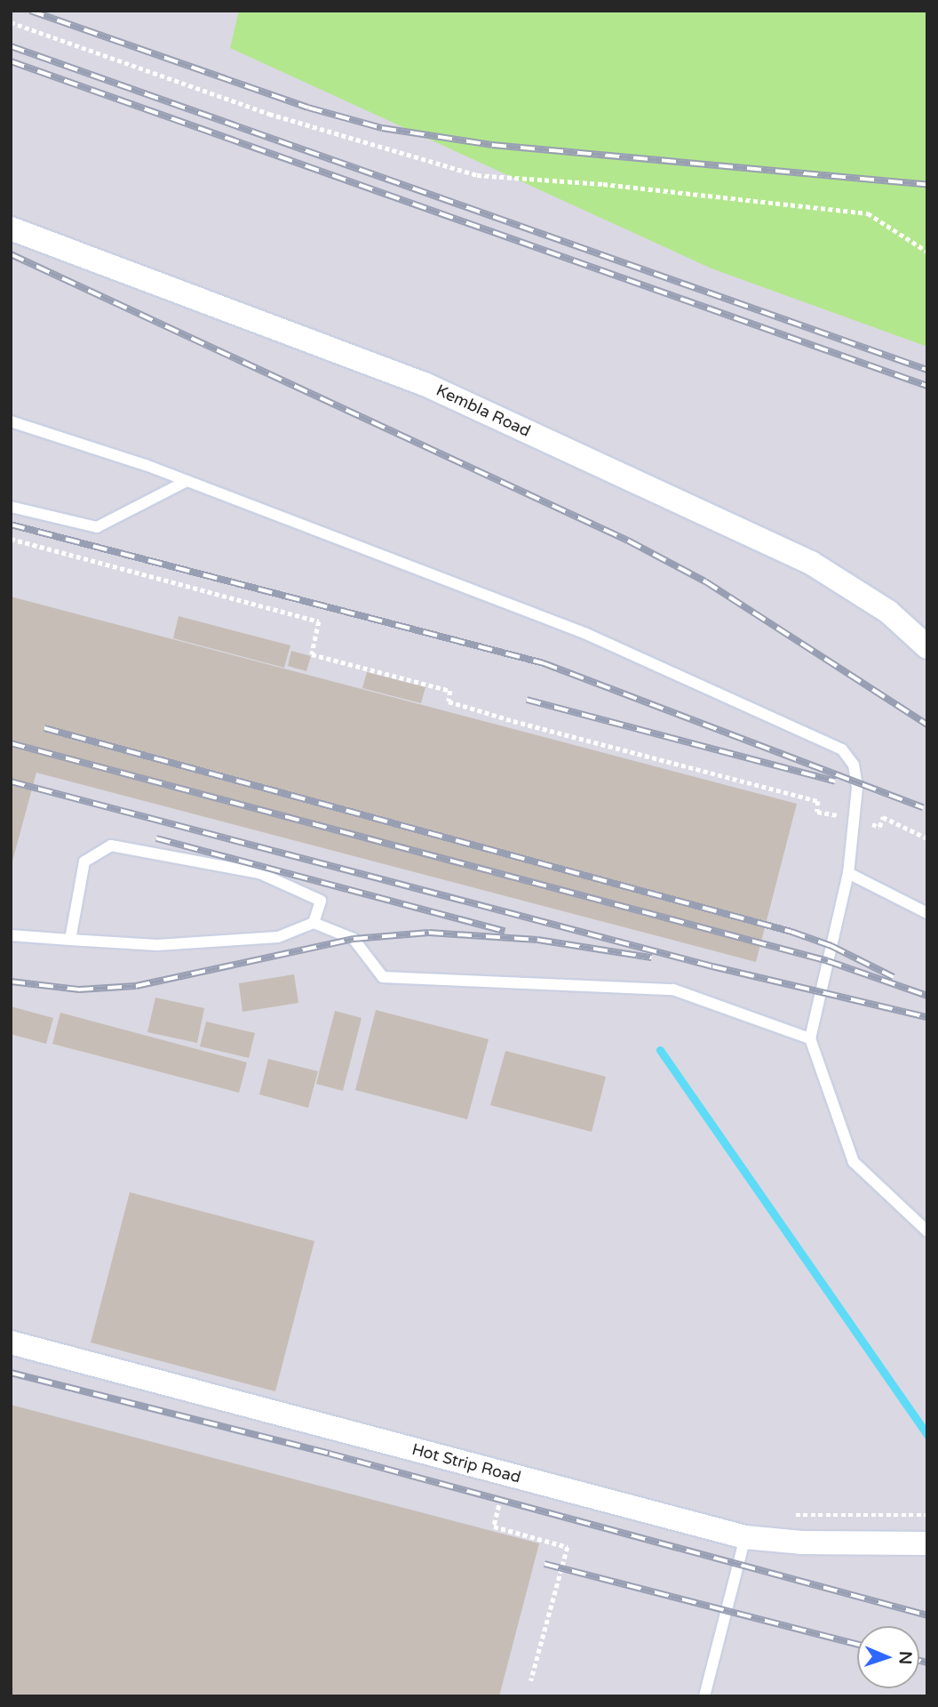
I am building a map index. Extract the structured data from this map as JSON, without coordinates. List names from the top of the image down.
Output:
{
  "streets": {
    "street": ["Kembla Road", "Hot Strip Road"]
  },
  "north": "right"
}
